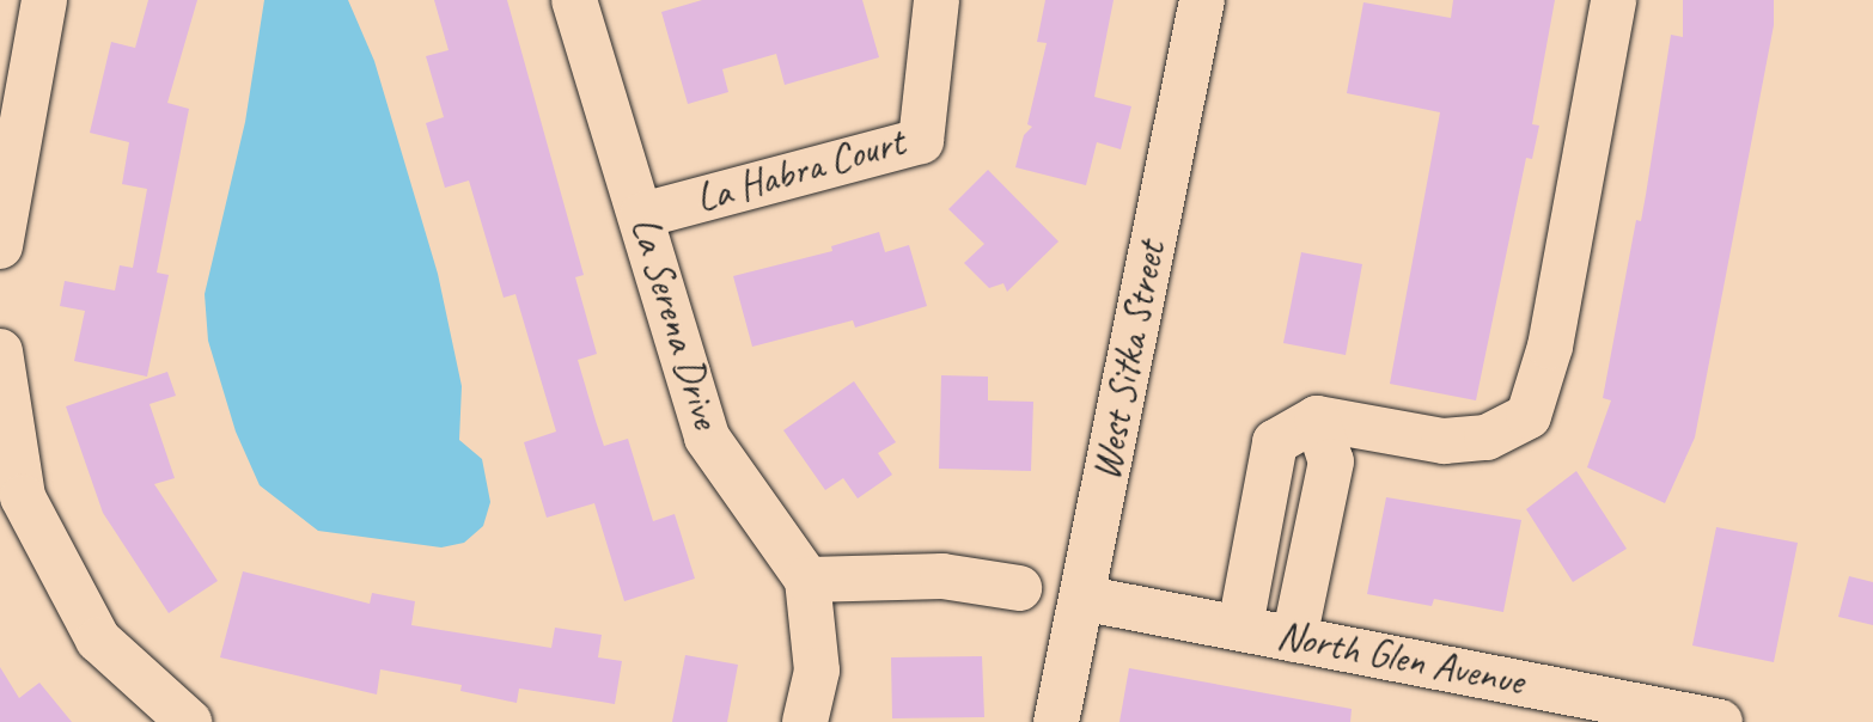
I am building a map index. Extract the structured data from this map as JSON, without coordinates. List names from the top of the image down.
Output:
{
  "streets": {
    "street": [
      "La Habra Court",
      "La Serena Drive",
      "West Sitka Street",
      "North Glen Avenue"
    ]
  },
  "crossings": [
    ["La Habra Court", "La Serena Drive"],
    ["West Sitka Street", "North Glen Avenue"]
  ]
}
